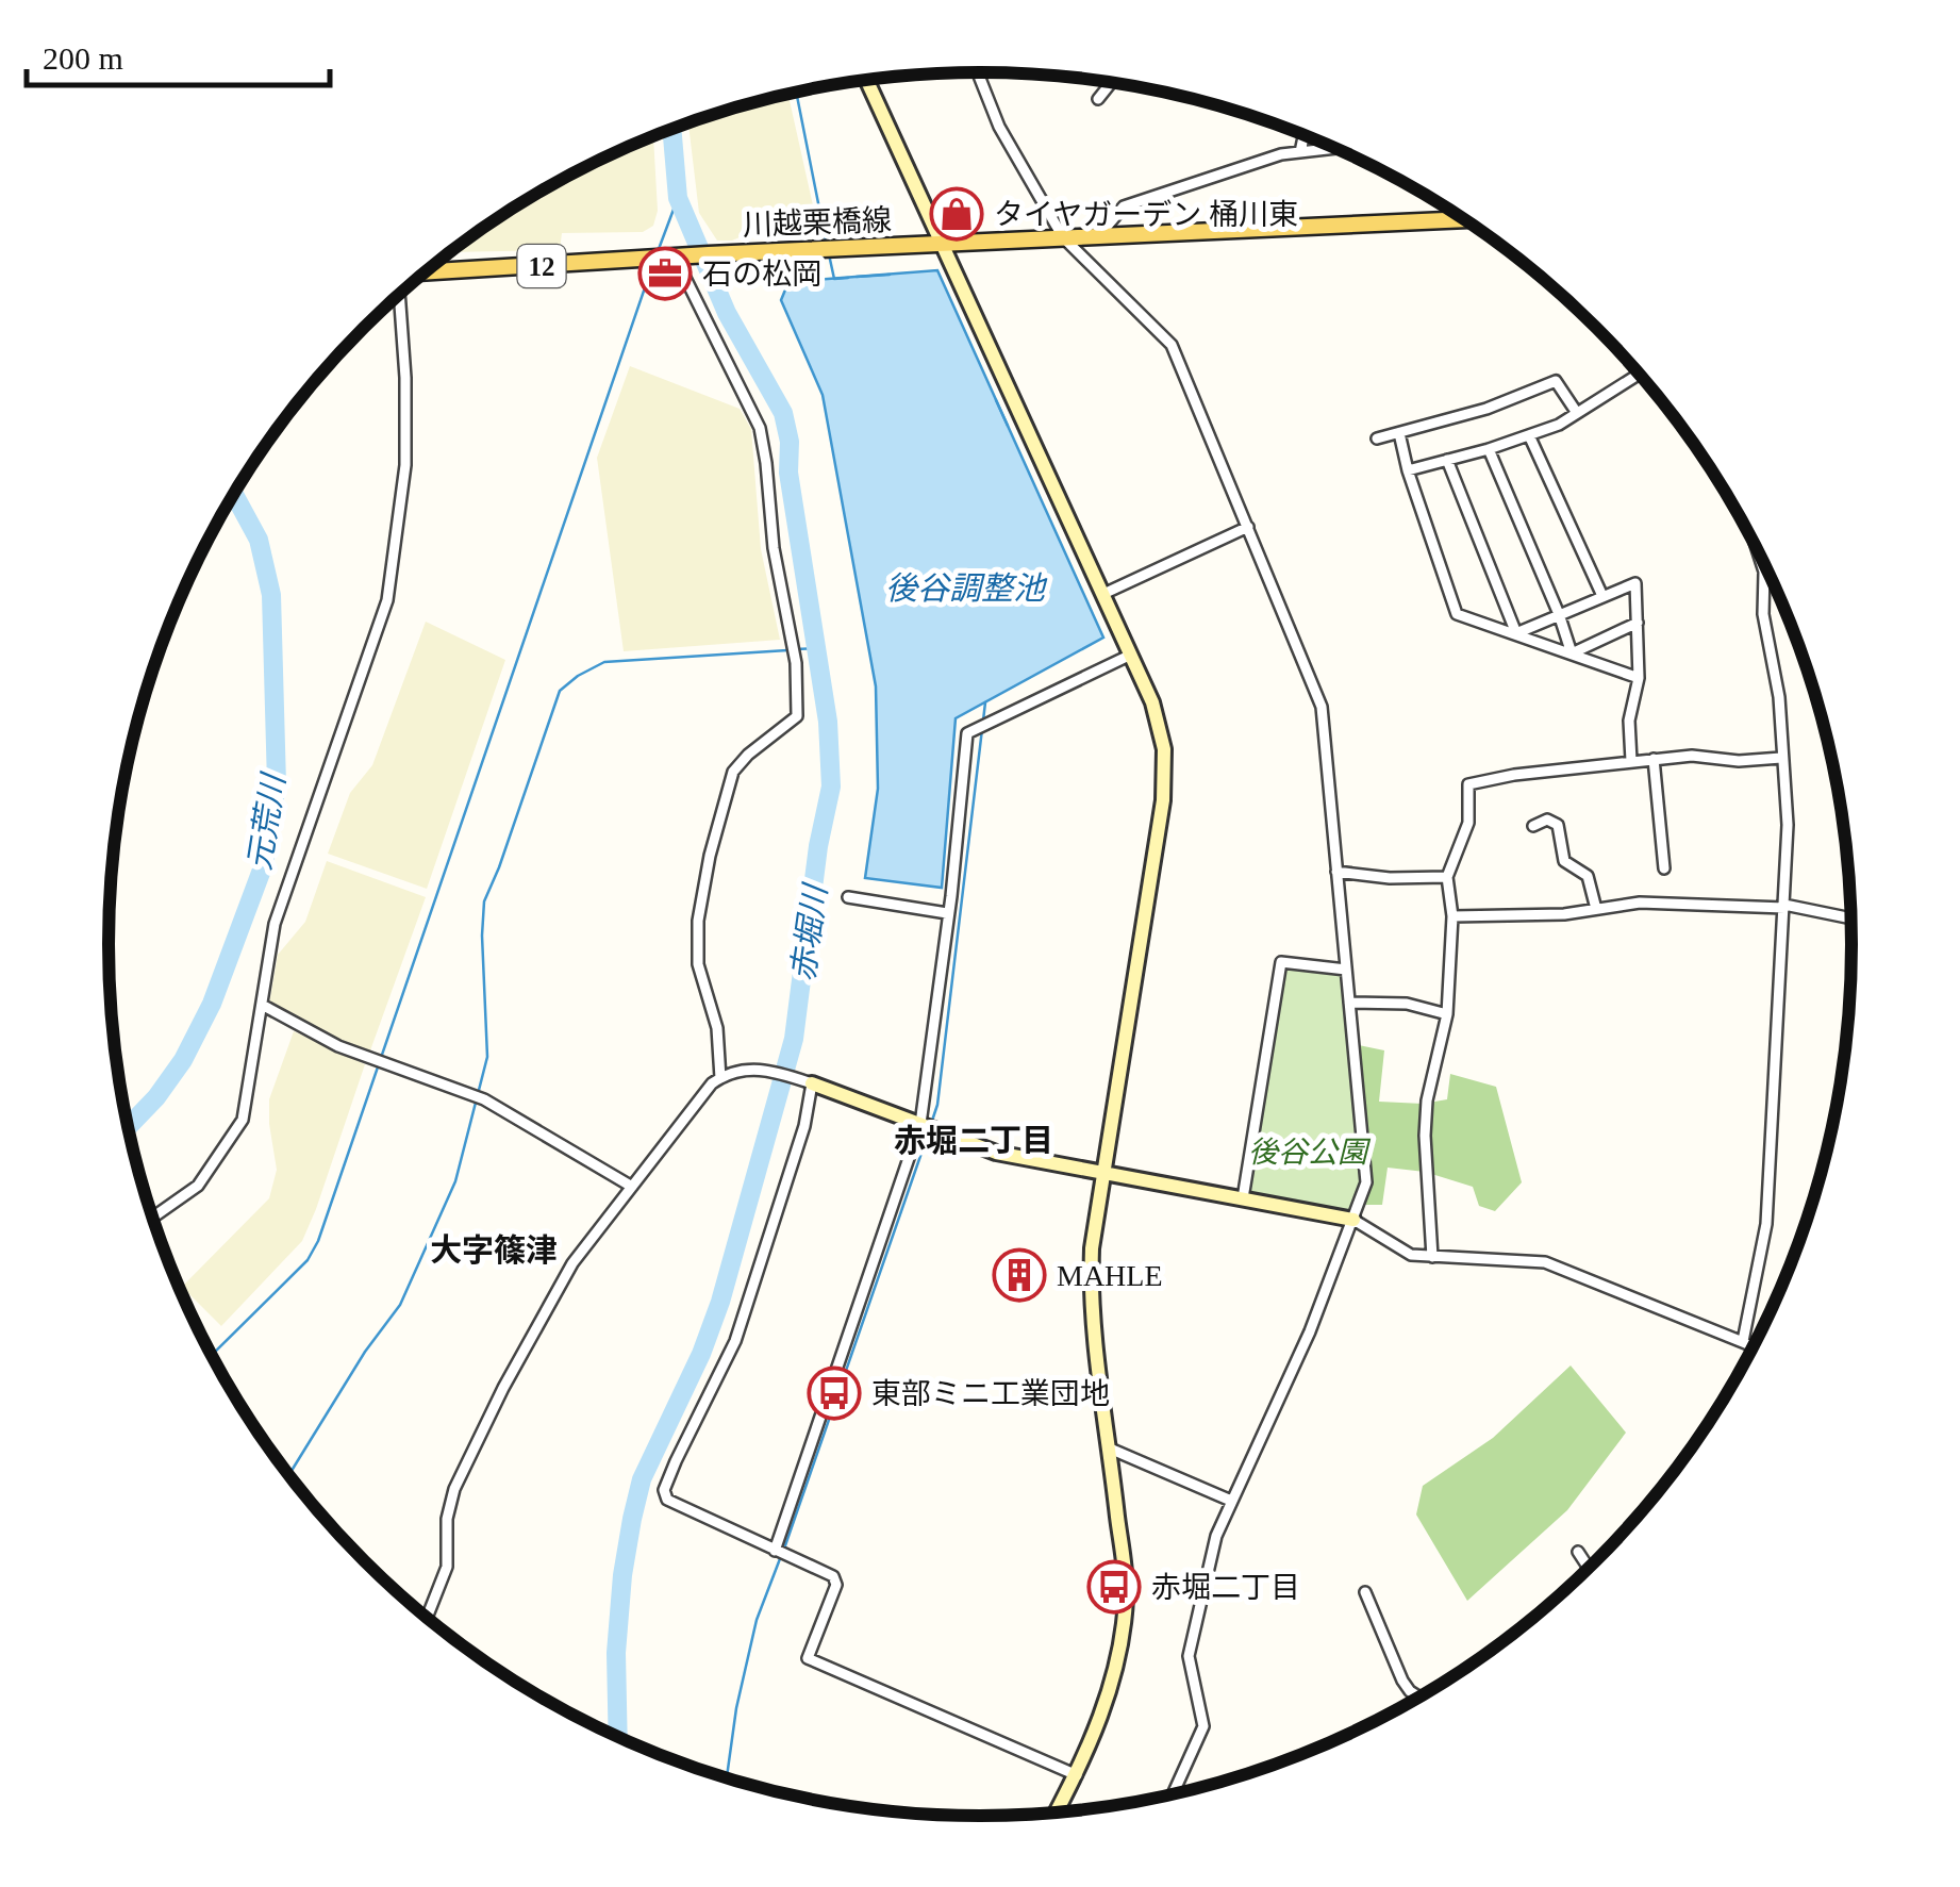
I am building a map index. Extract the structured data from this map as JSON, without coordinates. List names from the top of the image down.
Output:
{
  "streets": {
    "main road": ["川越栗橋線", "12"]
  },
  "districts": ["赤堀二丁目", "大字篠津"],
  "water": ["後谷調整池", "元荒川", "赤堀川"],
  "parks": ["後谷公園"],
  "places": {
    "shop": ["タイヤガーデン 桶川東"],
    "office": ["石の松岡"],
    "building": ["MAHLE"],
    "bus stop": ["東部ミニ工業団地", "赤堀二丁目"]
  },
  "scale_bar": "200 m"
}
